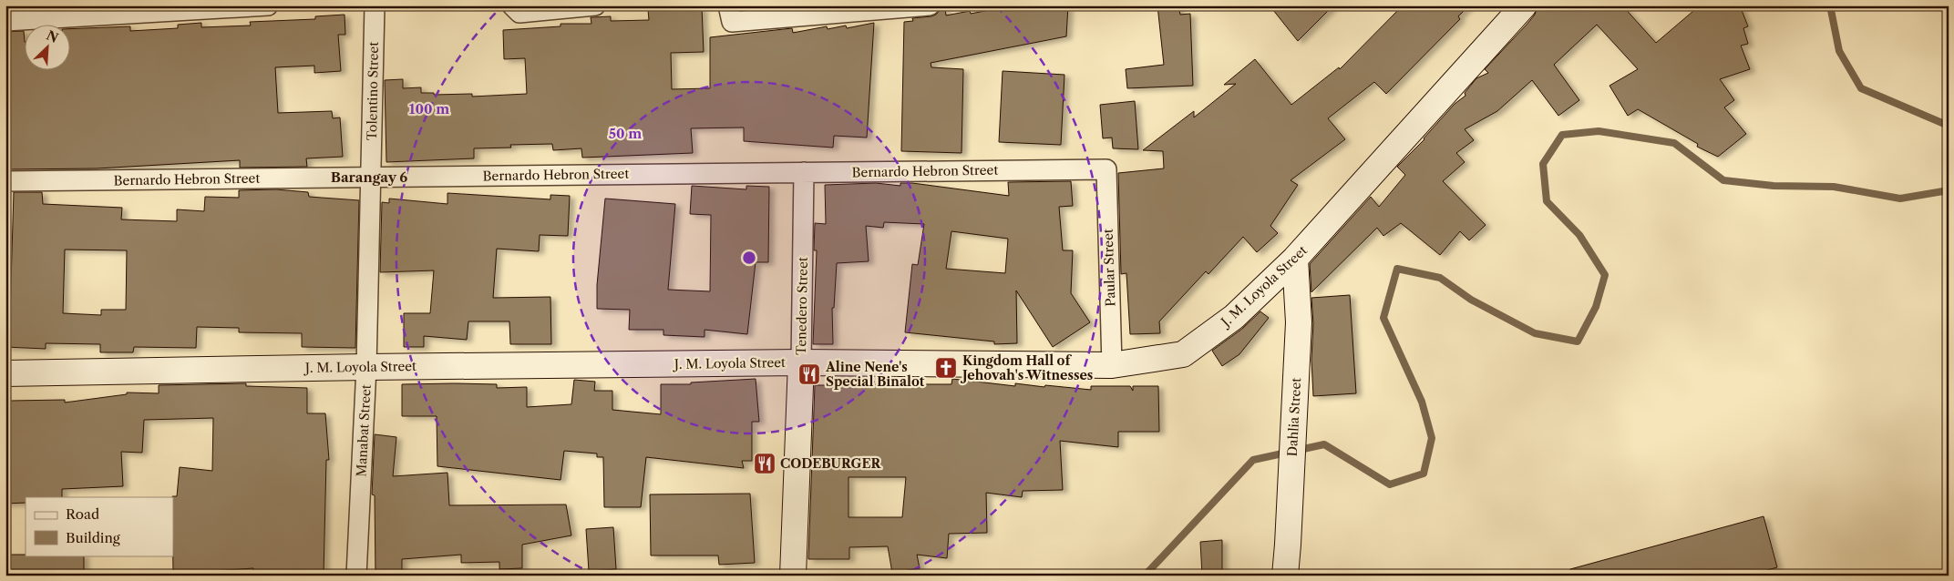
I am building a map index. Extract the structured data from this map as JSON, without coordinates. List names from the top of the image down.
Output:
{
  "streets": {
    "main road": ["J. M. Loyola Street", "Tenedero Street", "Dahlia Street"],
    "street": [
      "Tolentino Street",
      "Bernardo Hebron Street",
      "Paular Street",
      "Manabat Street"
    ]
  },
  "crossings": [
    ["Tolentino Street", "Bernardo Hebron Street"],
    ["Tolentino Street", "Manabat Street"],
    ["Bernardo Hebron Street", "Paular Street"],
    ["Bernardo Hebron Street", "Tenedero Street"],
    ["Bernardo Hebron Street", "Manabat Street"],
    ["Paular Street", "J. M. Loyola Street"],
    ["J. M. Loyola Street", "Tenedero Street"],
    ["J. M. Loyola Street", "Dahlia Street"],
    ["J. M. Loyola Street", "Manabat Street"]
  ],
  "districts": ["Barangay 6"],
  "places": {
    "church": ["Kingdom Hall of Jehovah's Witnesses"],
    "restaurant": ["Aline Nene's Special Binalot", "CODEBURGER"]
  },
  "legend": ["Road", "Building"],
  "north": "top right",
  "rings": ["100 m", "50 m"]
}
